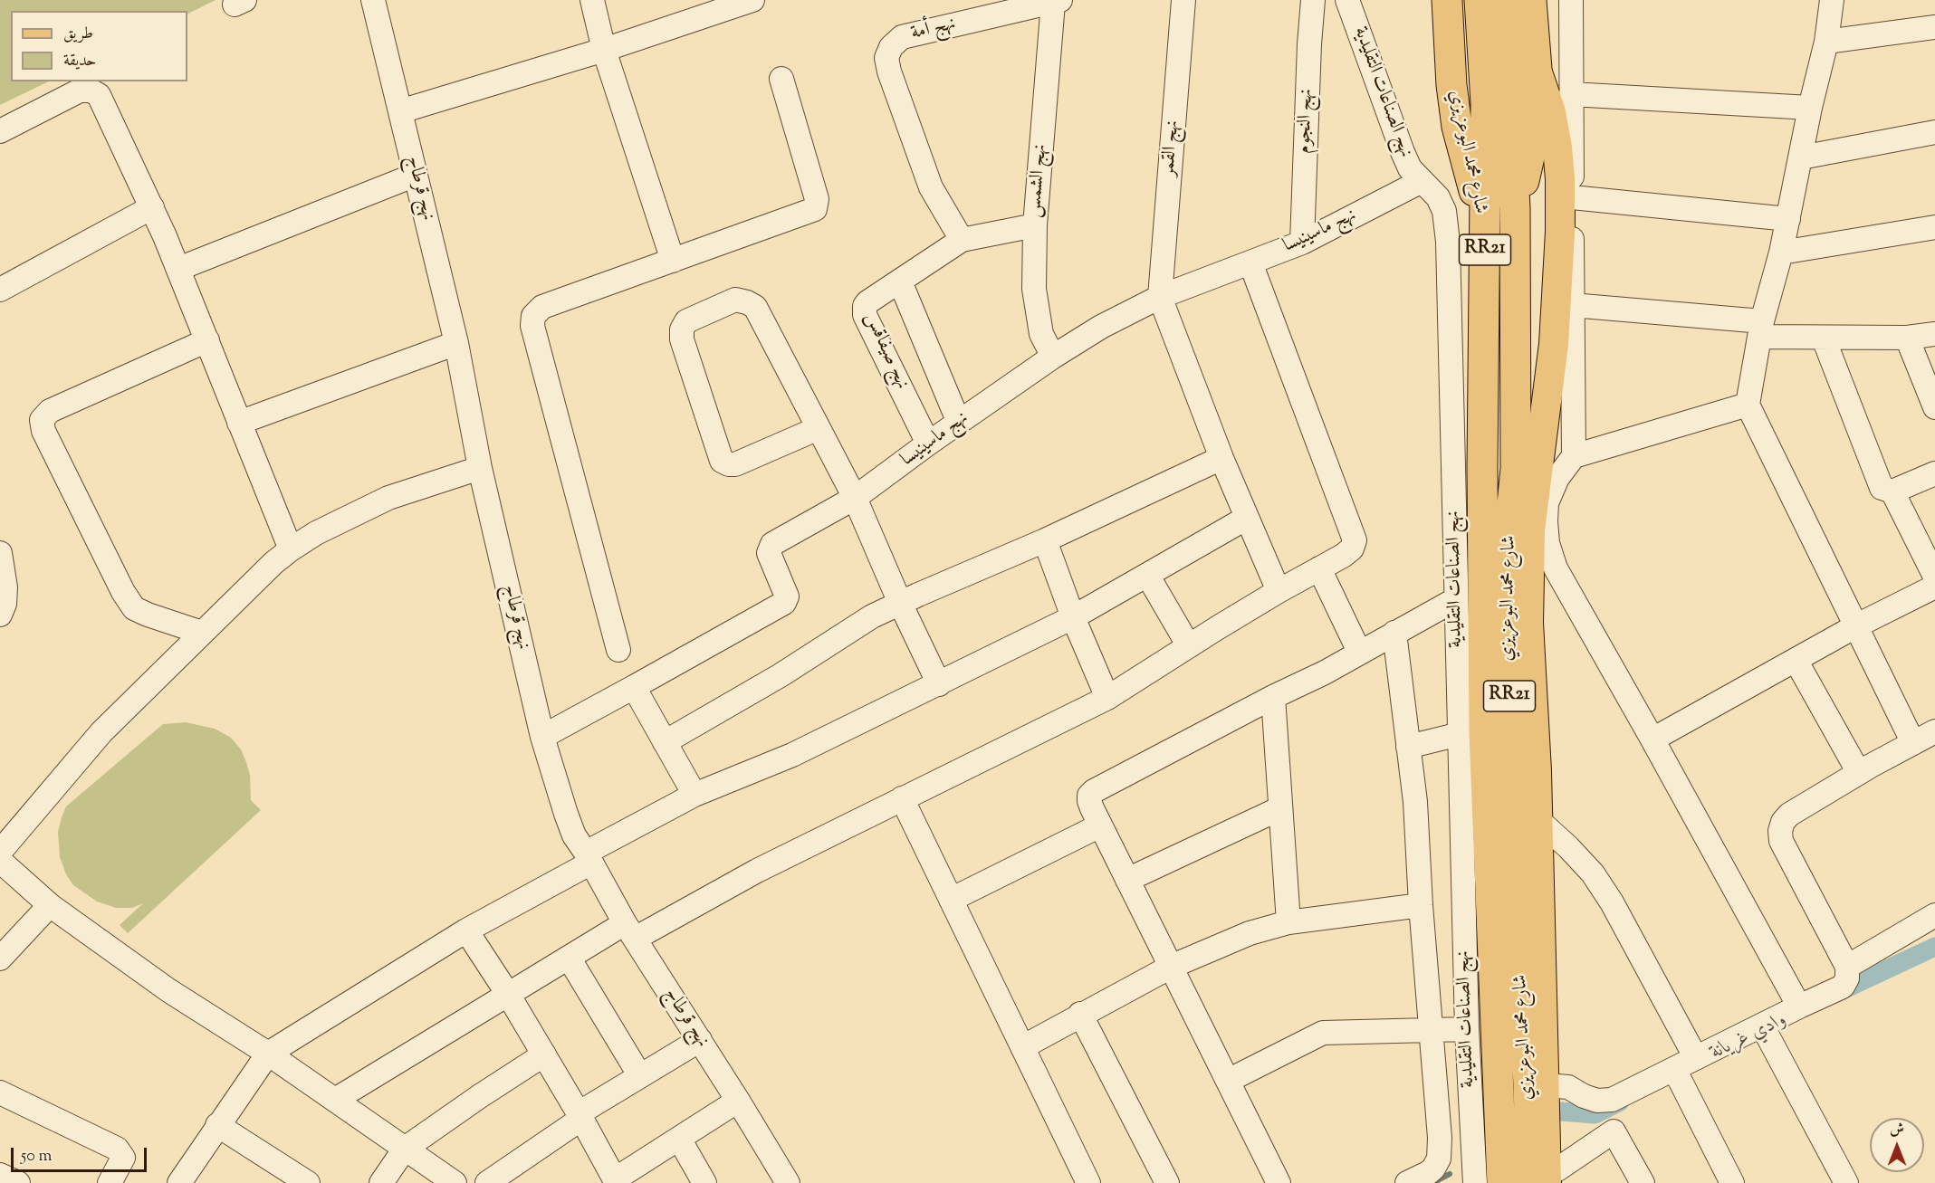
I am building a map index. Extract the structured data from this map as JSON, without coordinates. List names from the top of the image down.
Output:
{
  "streets": {
    "highway": ["شارع محمد البوعزيزي", "RR21"],
    "street": [
      "نهج أمة",
      "نهج الصناعات التقليدية",
      "نهج النجوم",
      "نهج القمر",
      "نهج الشمس",
      "نهج قرطاج",
      "نهج ماسينيسا",
      "نهج صيفاقس"
    ]
  },
  "crossings": [
    ["نهج أمة", "نهج الشمس"],
    ["نهج أمة", "نهج صيفاقس"],
    ["نهج الصناعات التقليدية", "نهج ماسينيسا"],
    ["نهج النجوم", "نهج ماسينيسا"],
    ["نهج القمر", "نهج ماسينيسا"],
    ["نهج الشمس", "نهج ماسينيسا"],
    ["نهج الشمس", "نهج صيفاقس"],
    ["نهج قرطاج", "نهج ماسينيسا"],
    ["نهج ماسينيسا", "نهج صيفاقس"]
  ],
  "water": ["وادي غريانة"],
  "legend": ["طريق", "حديقة"],
  "scale_bar": "50 m",
  "north": "top"
}
